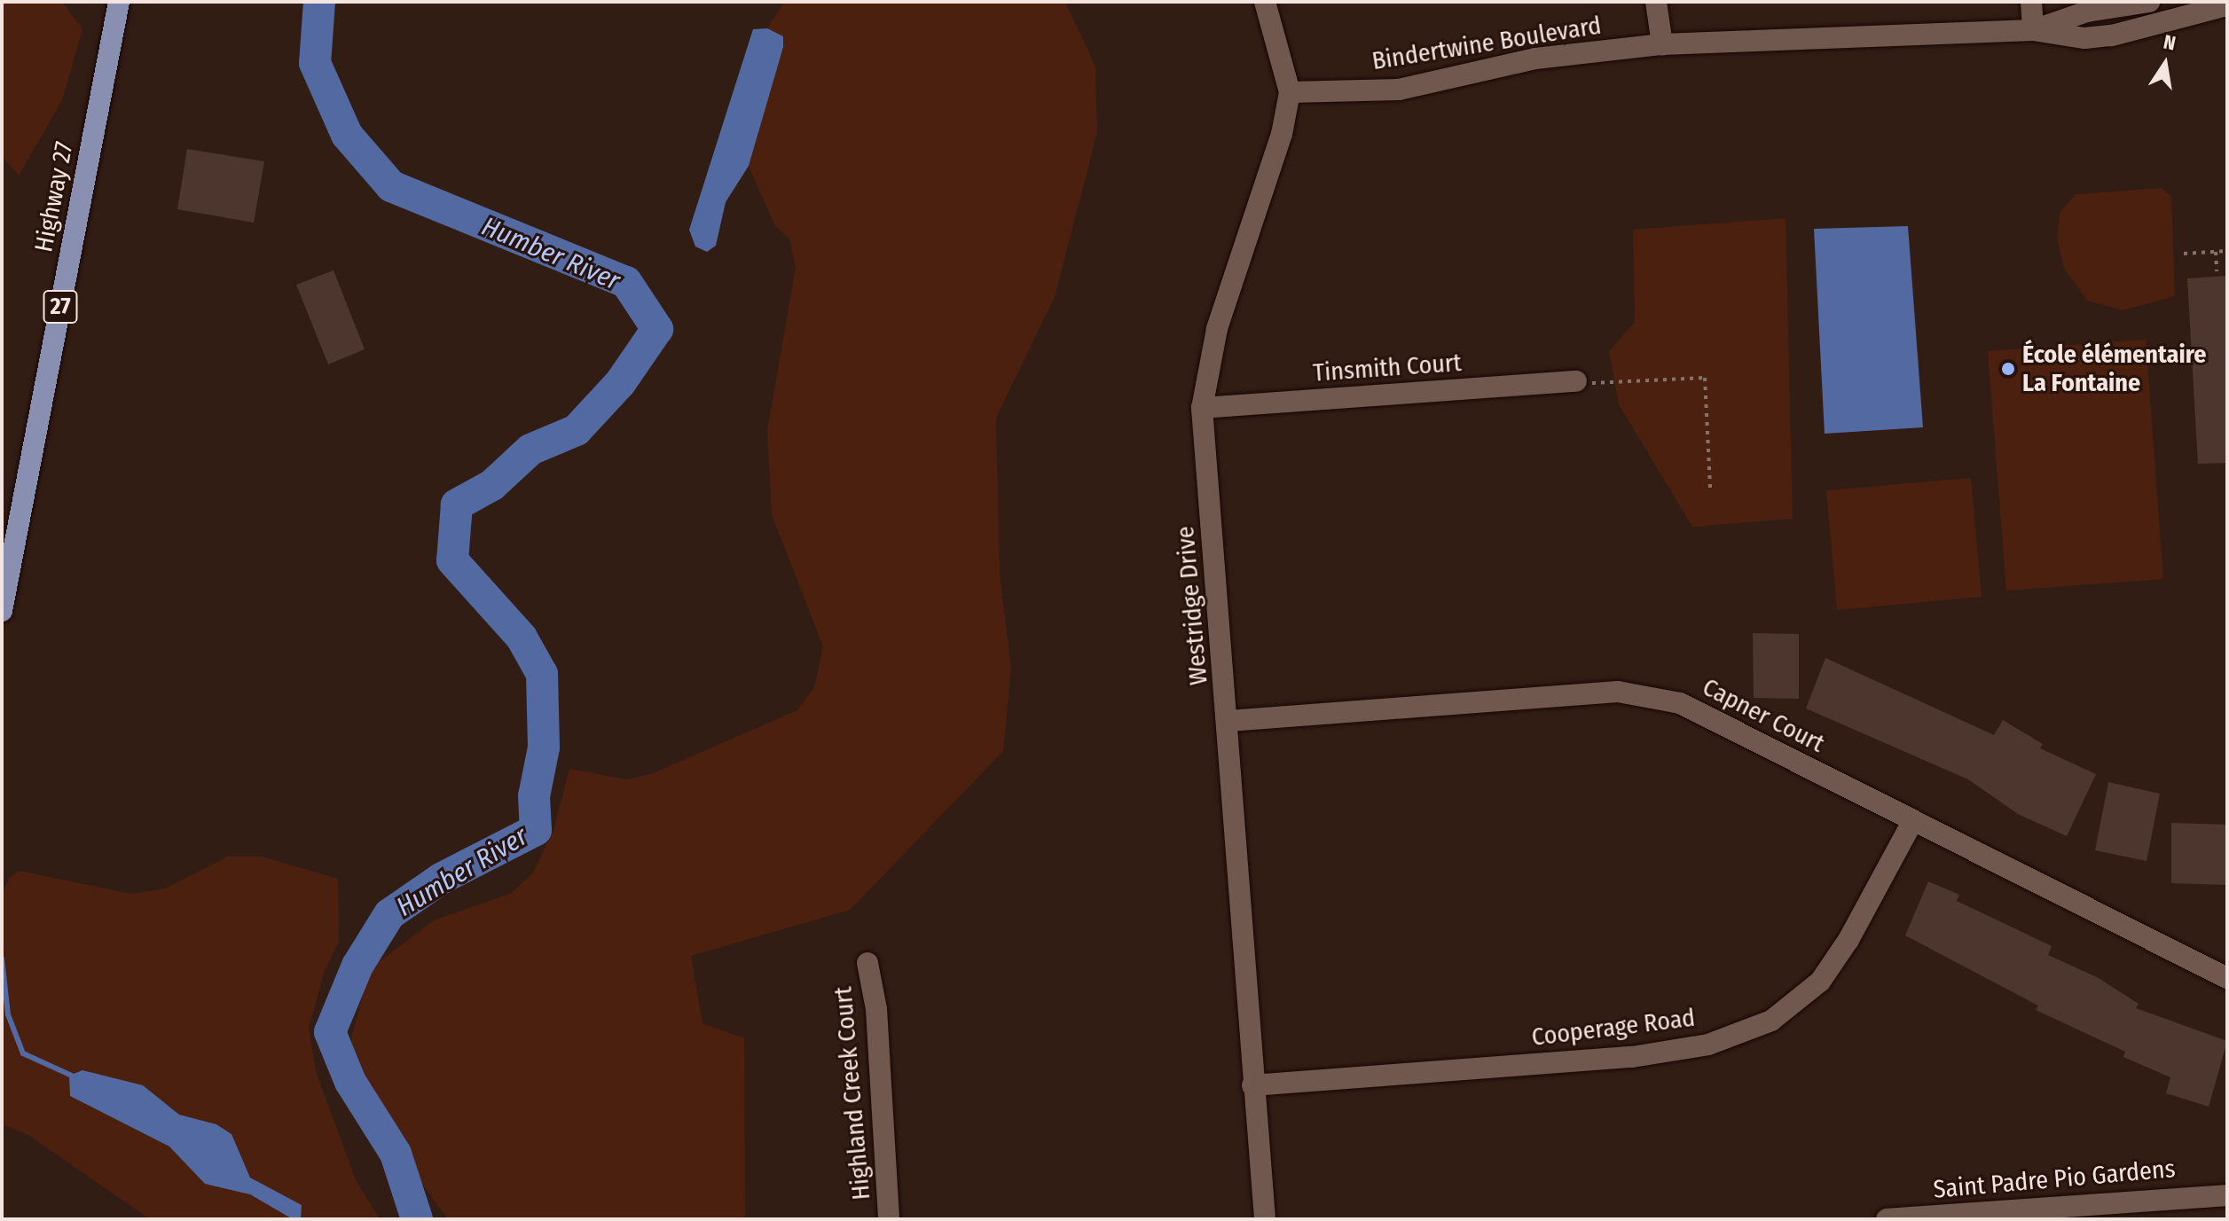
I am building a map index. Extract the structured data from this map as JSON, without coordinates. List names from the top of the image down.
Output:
{
  "streets": {
    "main road": ["Highway 27", "27"],
    "street": [
      "Bindertwine Boulevard",
      "Tinsmith Court",
      "Westridge Drive",
      "Capner Court",
      "Cooperage Road",
      "Highland Creek Court",
      "Saint Padre Pio Gardens"
    ]
  },
  "crossings": [
    ["Bindertwine Boulevard", "Westridge Drive"],
    ["Tinsmith Court", "Westridge Drive"],
    ["Westridge Drive", "Capner Court"],
    ["Westridge Drive", "Cooperage Road"],
    ["Capner Court", "Cooperage Road"]
  ],
  "water": ["Humber River"],
  "places": ["École élémentaire La Fontaine"],
  "north": "top"
}
